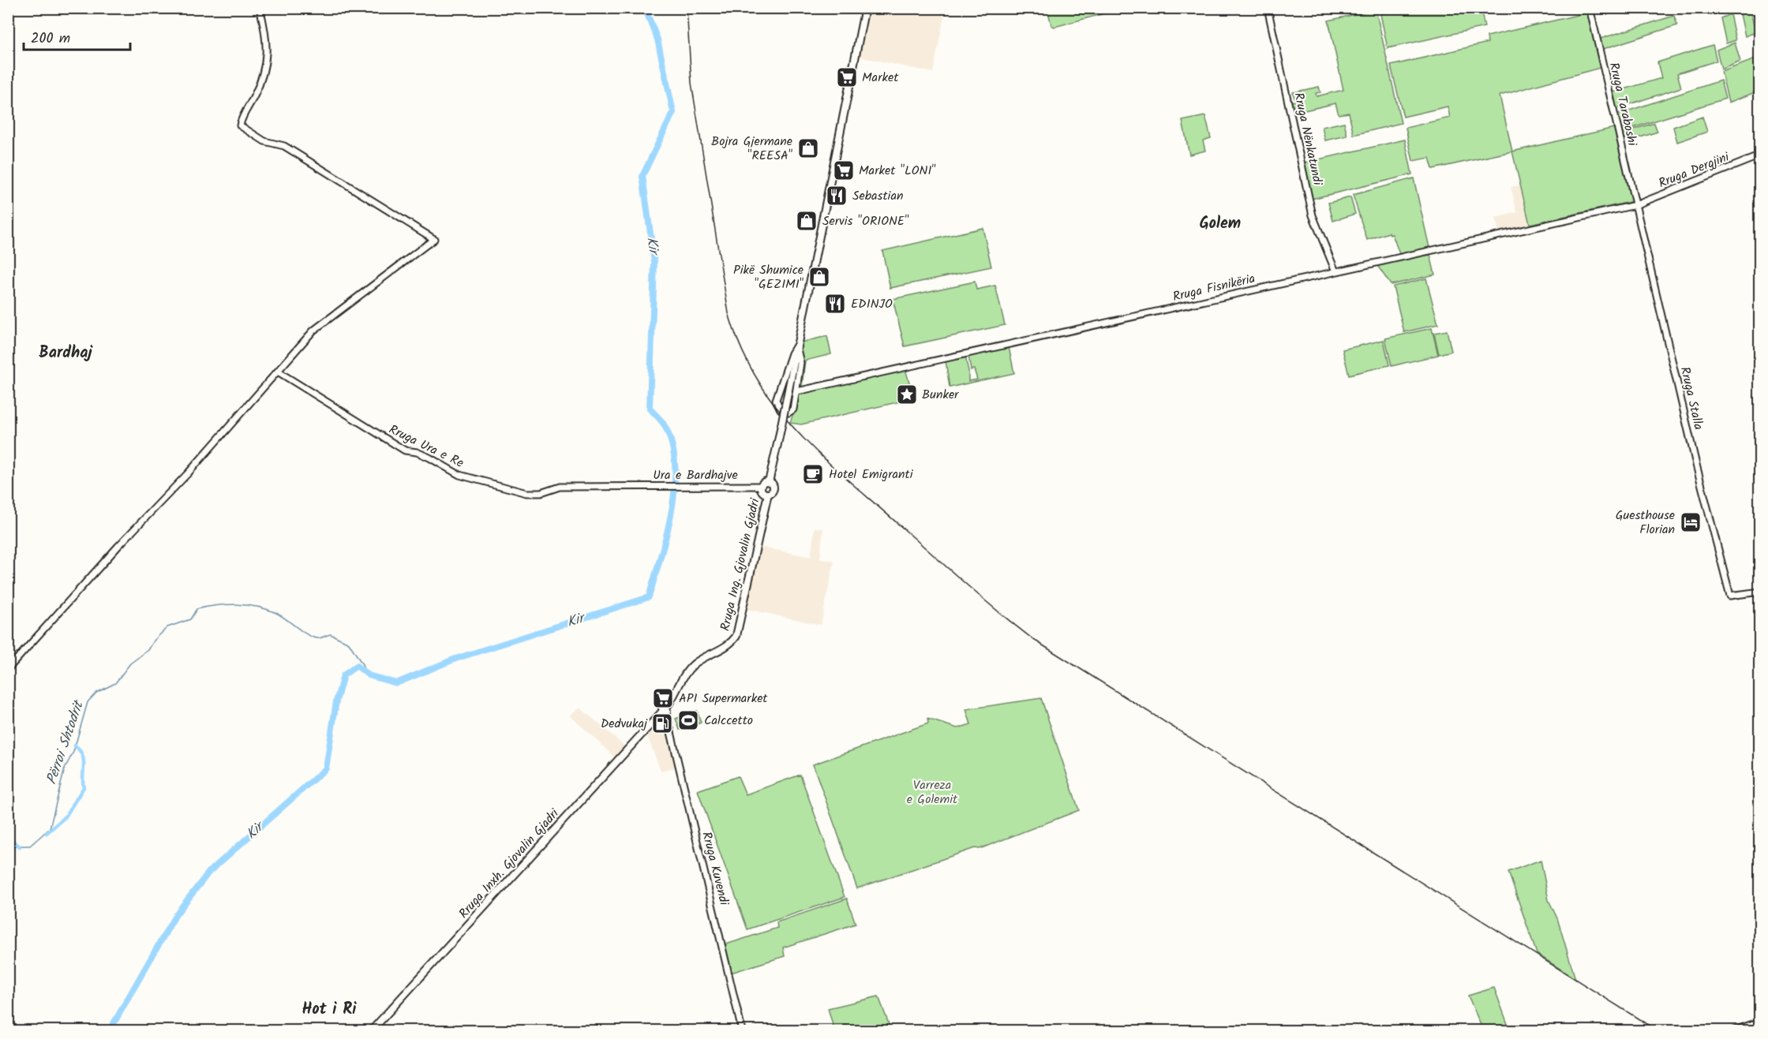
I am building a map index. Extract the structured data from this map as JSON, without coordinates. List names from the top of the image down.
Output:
{
  "streets": {
    "main road": ["Rruga Ing. Gjovalin Gjadri", "Rruga Inxh. Gjovalin Gjadri"],
    "street": [
      "Rruga Taraboshi",
      "Rruga Nënkatundi",
      "Rruga Dergjini",
      "Rruga Fisnikëria",
      "Rruga Stalla",
      "Rruga Ura e Re",
      "Ura e Bardhajve",
      "Rruga Kuvendi"
    ]
  },
  "crossings": [
    ["Rruga Taraboshi", "Rruga Dergjini"],
    ["Rruga Taraboshi", "Rruga Fisnikëria"],
    ["Rruga Taraboshi", "Rruga Stalla"],
    ["Rruga Nënkatundi", "Rruga Fisnikëria"],
    ["Rruga Dergjini", "Rruga Fisnikëria"],
    ["Rruga Dergjini", "Rruga Stalla"],
    ["Rruga Fisnikëria", "Rruga Stalla"],
    ["Rruga Ura e Re", "Ura e Bardhajve"],
    ["Ura e Bardhajve", "Rruga Ing. Gjovalin Gjadri"],
    ["Rruga Ing. Gjovalin Gjadri", "Rruga Inxh. Gjovalin Gjadri"],
    ["Rruga Inxh. Gjovalin Gjadri", "Rruga Kuvendi"]
  ],
  "districts": ["Golem", "Bardhaj", "Hot i Ri"],
  "water": ["Kir", "Përroi Shtodrit"],
  "parks": ["Varreza e Golemit"],
  "places": {
    "supermarket": ["Market", "Market \"LONI\"", "API Supermarket"],
    "shop": ["Bojra Gjermane \"REESA\"", "Servis \"ORIONE\"", "Pikë Shumice \"GEZIMI\""],
    "restaurant": ["Sebastian", "EDINJO"],
    "place": ["Bunker"],
    "cafe": ["Hotel Emigranti"],
    "hotel": ["Guesthouse Florian"],
    "sports": ["Calccetto"],
    "fuel station": ["Dedvukaj"]
  },
  "scale_bar": "200 m"
}
